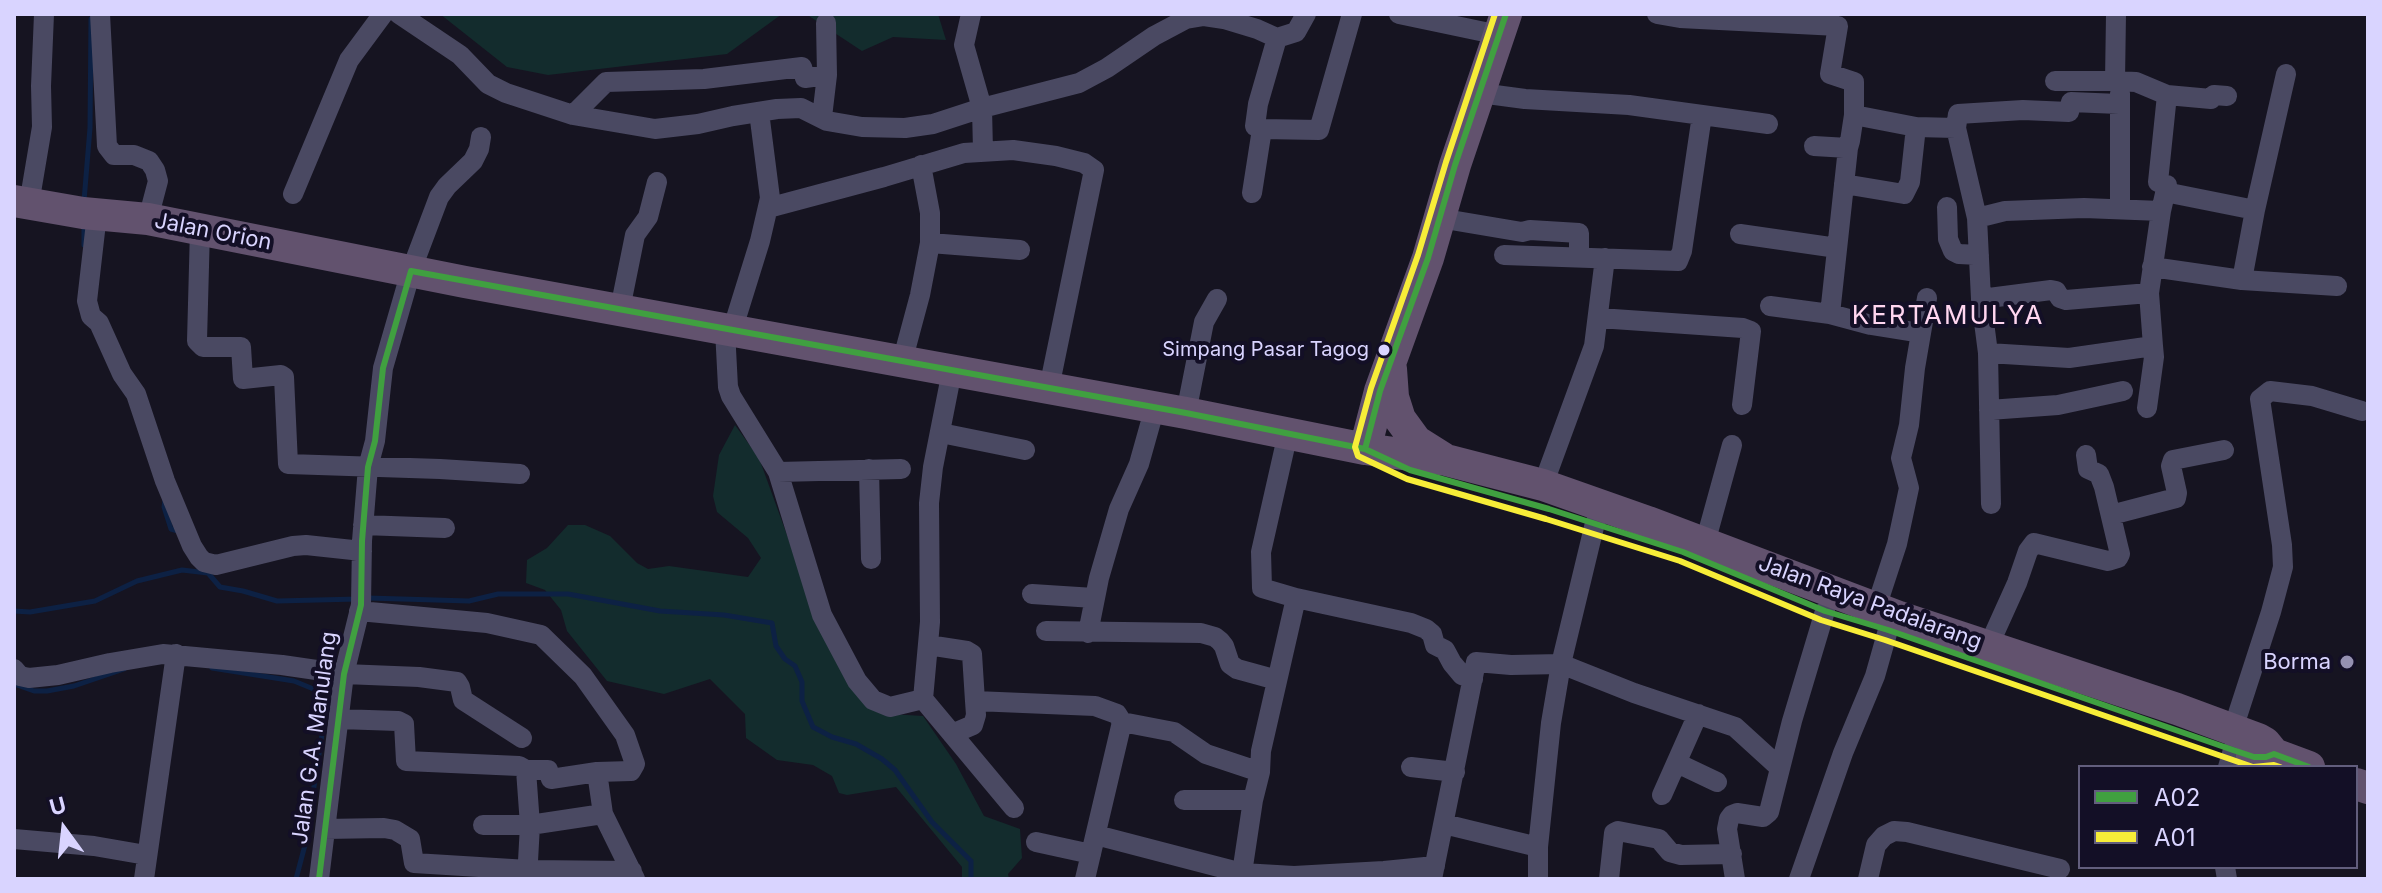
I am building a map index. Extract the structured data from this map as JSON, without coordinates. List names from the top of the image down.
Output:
{
  "streets": {
    "highway": ["Jalan Orion", "Jalan Raya Padalarang"],
    "street": ["Jalan G.A. Manulang"]
  },
  "crossings": [
    ["Jalan Orion", "Jalan Raya Padalarang"],
    ["Jalan Orion", "Jalan G.A. Manulang"],
    ["Jalan Raya Padalarang", "Jalan G.A. Manulang"]
  ],
  "districts": ["KERTAMULYA"],
  "places": ["Simpang Pasar Tagog", "Borma"],
  "lines": ["transit line A02", "transit line A01"],
  "legend": ["A02", "A01"],
  "north": "top"
}
